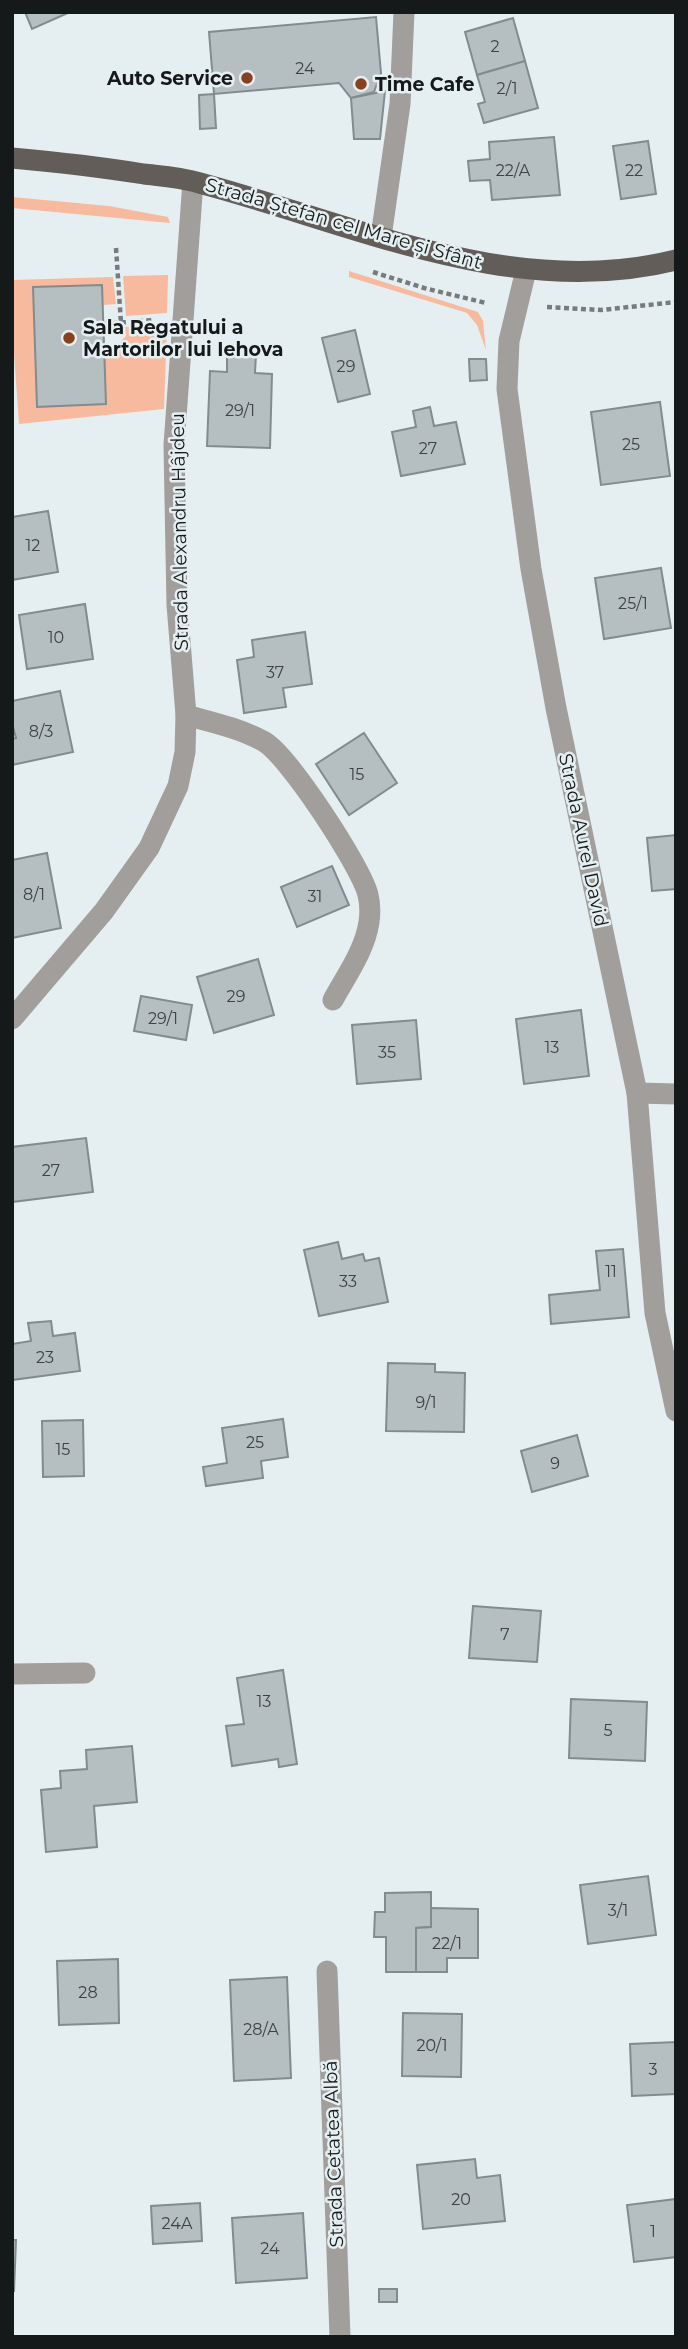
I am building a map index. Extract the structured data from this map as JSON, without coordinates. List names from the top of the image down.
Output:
{
  "streets": {
    "main road": ["Strada Ștefan cel Mare și Sfânt"],
    "street": ["Strada Alexandru Hâjdeu", "Strada Aurel David", "Strada Cetatea Albă"]
  },
  "crossings": [
    ["Strada Ștefan cel Mare și Sfânt", "Strada Alexandru Hâjdeu"],
    ["Strada Ștefan cel Mare și Sfânt", "Strada Aurel David"]
  ],
  "places": ["Auto Service", "Time Cafe", "Sala Regatului a Martorilor lui Iehova"],
  "house_numbers": [
    "2",
    "24",
    "2/1",
    "22/A",
    "22",
    "29",
    "29/1",
    "25",
    "27",
    "12",
    "25/1",
    "10",
    "37",
    "8/3",
    "15",
    "8/1",
    "31",
    "29",
    "29/1",
    "13",
    "35",
    "27",
    "11",
    "33",
    "23",
    "9/1",
    "25",
    "15",
    "9",
    "7",
    "13",
    "5",
    "3/1",
    "22/1",
    "28",
    "28/A",
    "20/1",
    "3",
    "20",
    "24A",
    "1",
    "24"
  ]
}
